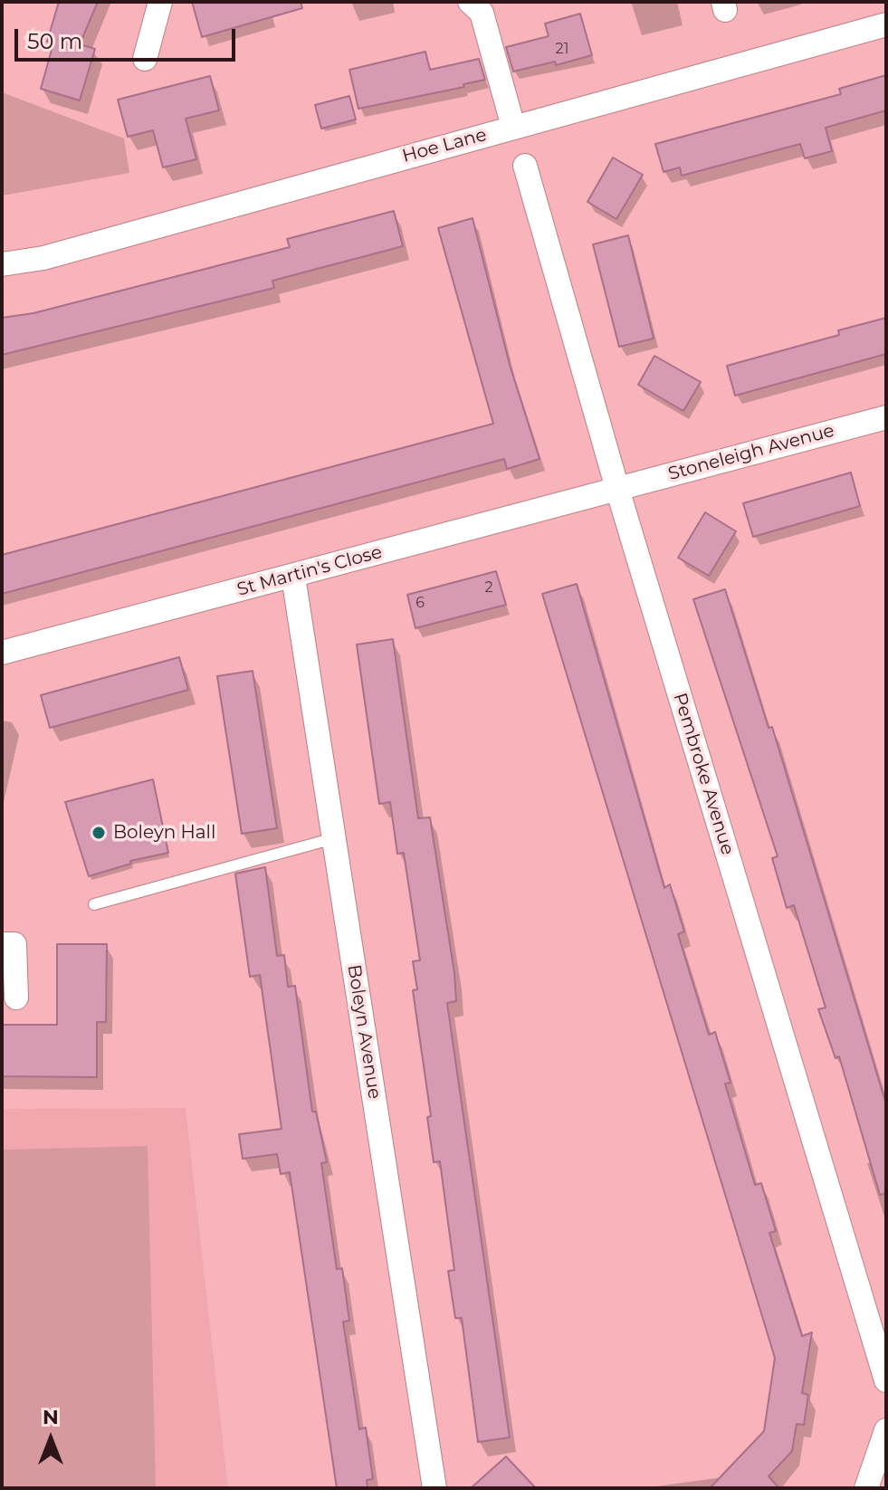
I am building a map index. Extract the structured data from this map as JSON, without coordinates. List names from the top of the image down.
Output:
{
  "streets": {
    "street": [
      "Hoe Lane",
      "Stoneleigh Avenue",
      "St Martin's Close",
      "Pembroke Avenue",
      "Boleyn Avenue"
    ]
  },
  "crossings": [
    ["Stoneleigh Avenue", "St Martin's Close"],
    ["Stoneleigh Avenue", "Pembroke Avenue"],
    ["St Martin's Close", "Pembroke Avenue"],
    ["St Martin's Close", "Boleyn Avenue"]
  ],
  "places": ["Boleyn Hall"],
  "house_numbers": ["21", "2", "6"],
  "scale_bar": "50 m",
  "north": "top"
}
